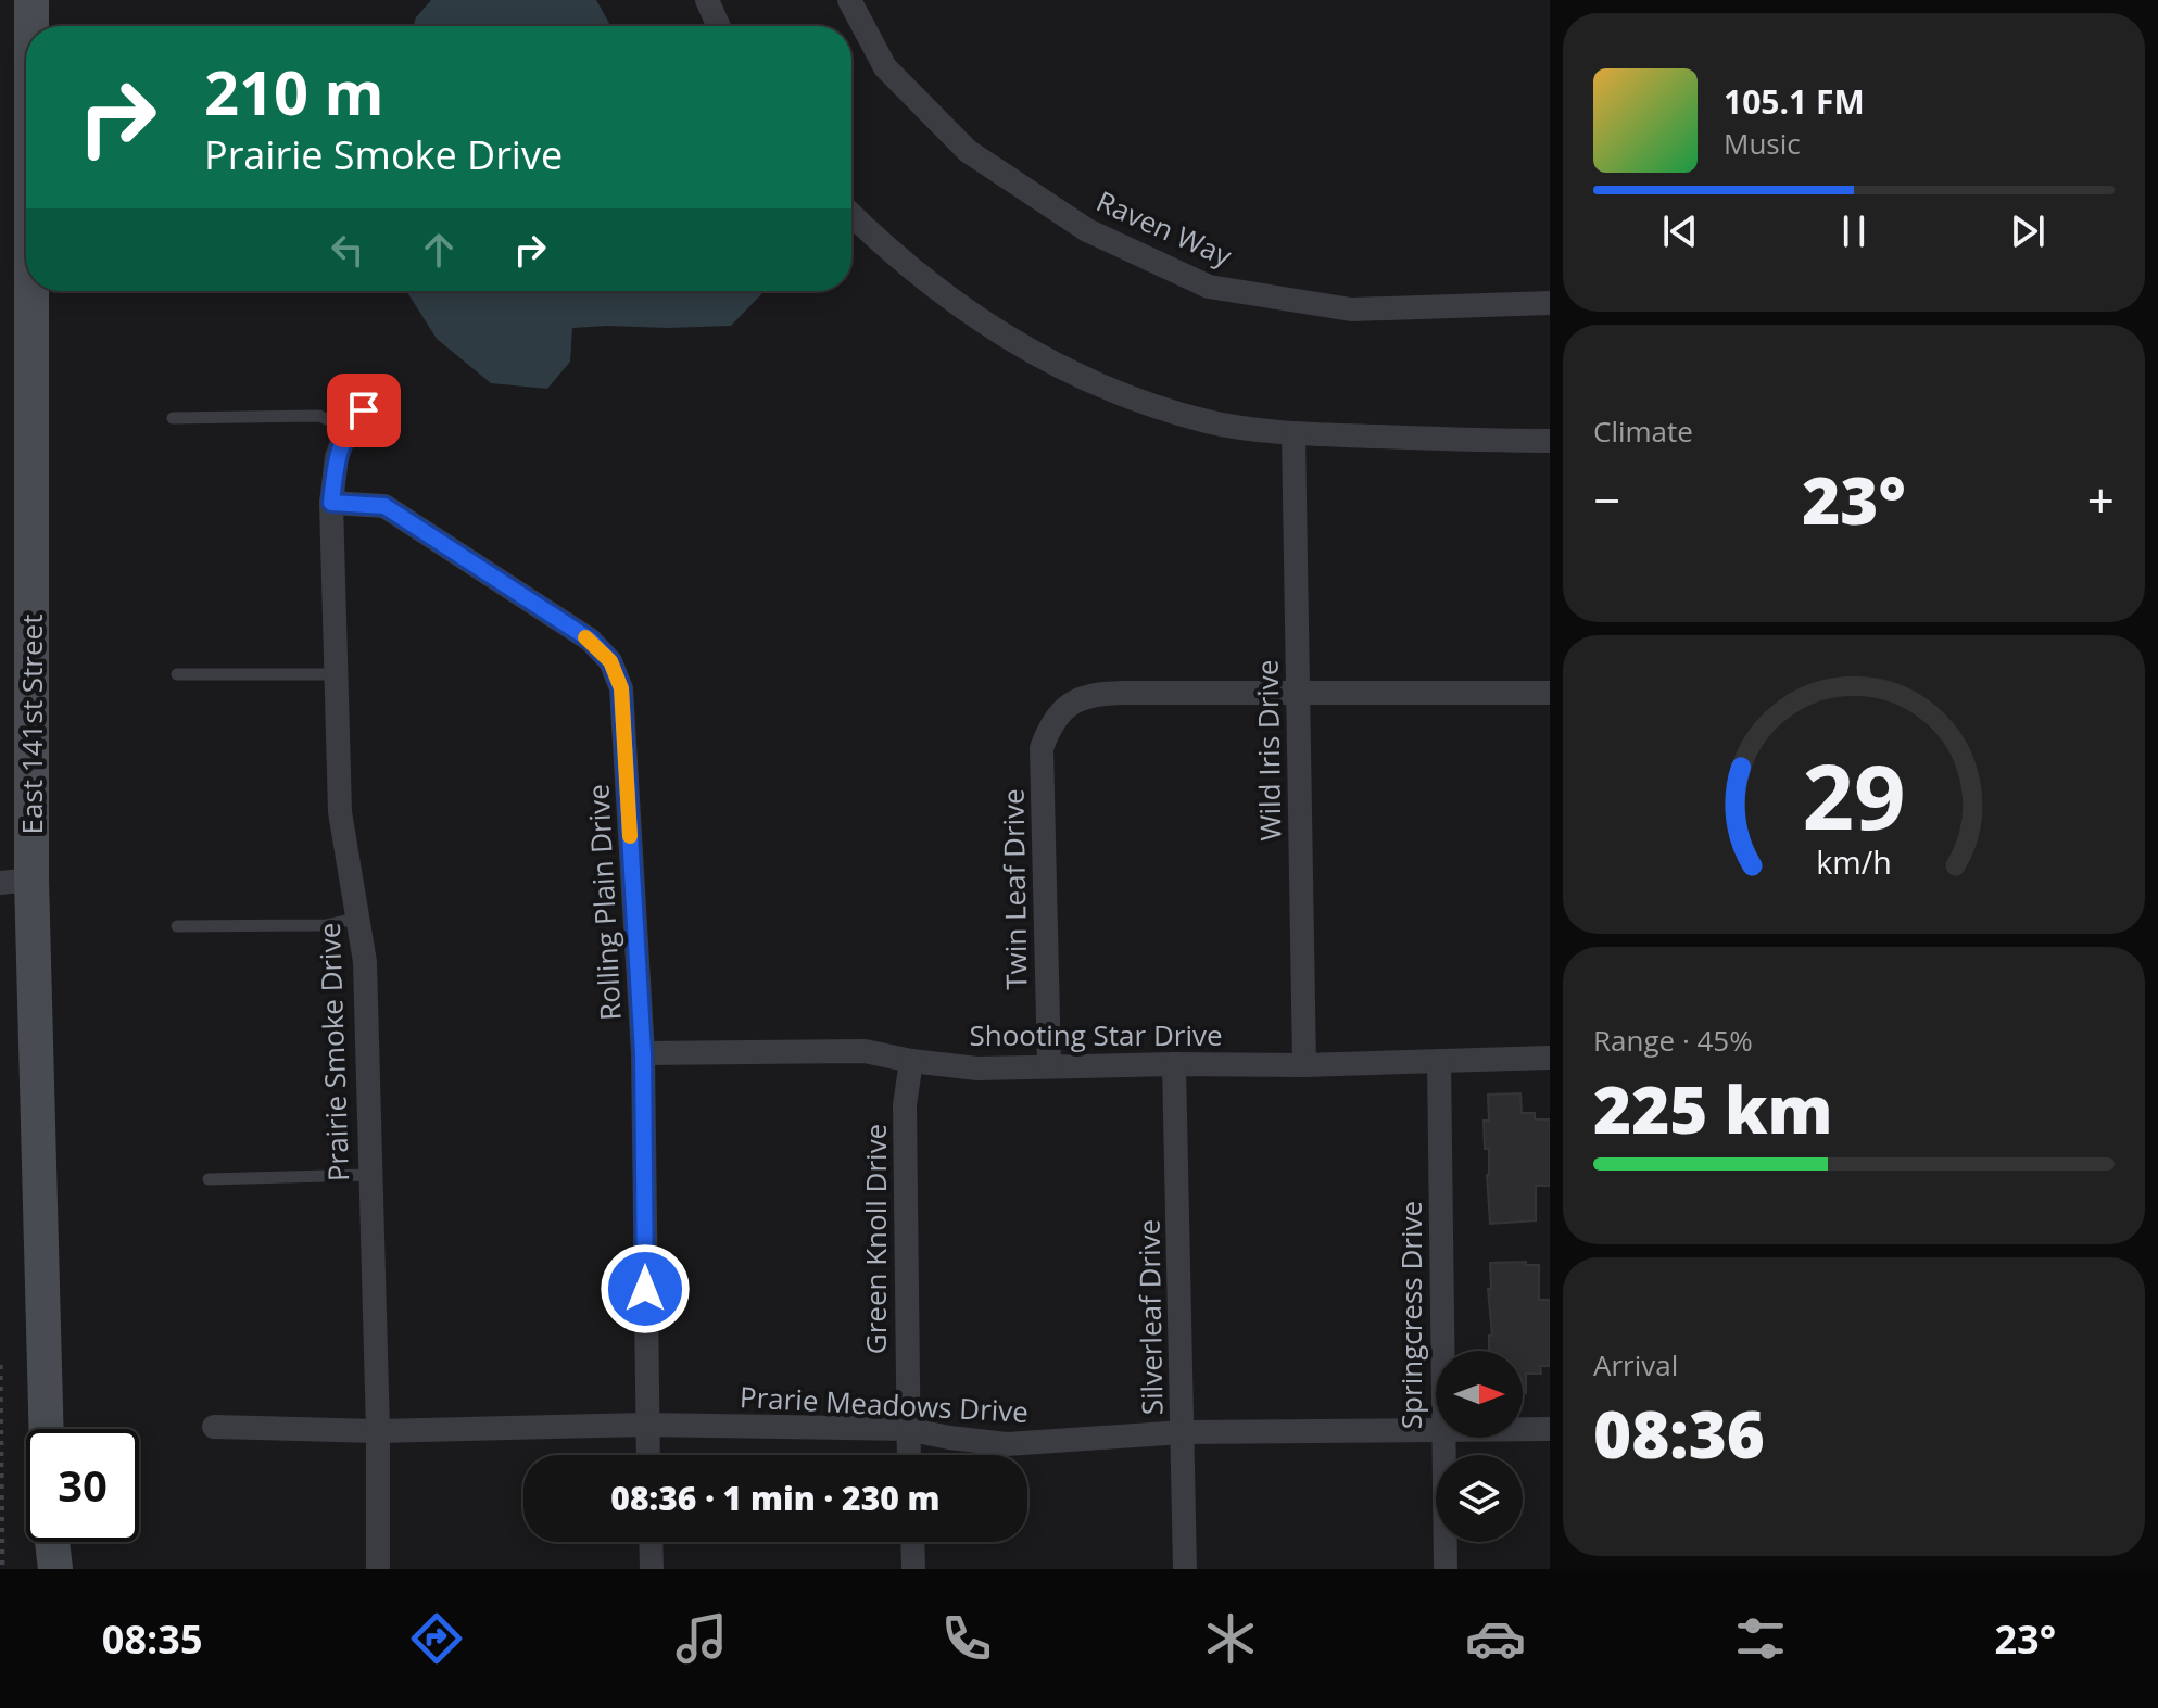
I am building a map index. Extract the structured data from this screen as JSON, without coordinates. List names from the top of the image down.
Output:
{
  "streets": {
    "street": [
      "Raven Way",
      "East 141st Street",
      "Wild Iris Drive",
      "Twin Leaf Drive",
      "Rolling Plain Drive",
      "Shooting Star Drive",
      "Prairie Smoke Drive",
      "Green Knoll Drive",
      "Springcress Drive",
      "Silverleaf Drive",
      "Prarie Meadows Drive"
    ]
  },
  "crossings": [
    ["Wild Iris Drive", "Twin Leaf Drive"],
    ["Wild Iris Drive", "Shooting Star Drive"],
    ["Twin Leaf Drive", "Shooting Star Drive"],
    ["Rolling Plain Drive", "Shooting Star Drive"],
    ["Rolling Plain Drive", "Prairie Smoke Drive"],
    ["Rolling Plain Drive", "Prarie Meadows Drive"],
    ["Shooting Star Drive", "Green Knoll Drive"],
    ["Shooting Star Drive", "Springcress Drive"],
    ["Shooting Star Drive", "Silverleaf Drive"],
    ["Prairie Smoke Drive", "Prarie Meadows Drive"],
    ["Green Knoll Drive", "Prarie Meadows Drive"],
    ["Silverleaf Drive", "Prarie Meadows Drive"]
  ],
  "north": "right",
  "page": {
    "turn": ["210 m", "Prairie Smoke Drive"],
    "song": ["105.1 FM", "Music"],
    "tile": [
      "Climate",
      ["Range · 45%", "225 km"],
      ["Arrival", "08:36"]
    ],
    "heat": ["−", "23°", "+"],
    "limit": "30",
    "trip": "08:36 · 1 min · 230 m",
    "tabs": ["08:35", "23°"],
    "gauge": ["29", "km/h"]
  }
}
